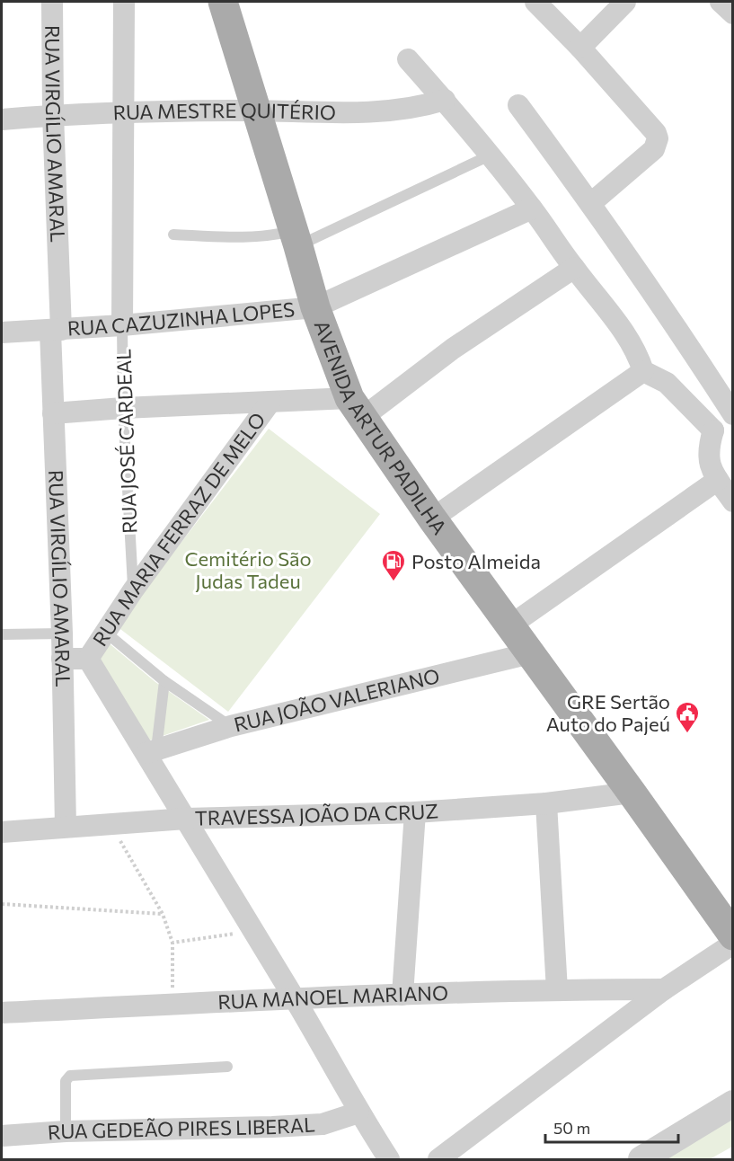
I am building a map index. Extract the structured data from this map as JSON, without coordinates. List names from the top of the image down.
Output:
{
  "streets": {
    "main road": ["AVENIDA ARTUR PADILHA"],
    "street": [
      "RUA MESTRE QUITÉRIO",
      "RUA VIRGÍLIO AMARAL",
      "RUA CAZUZINHA LOPES",
      "RUA MARIA FERRAZ DE MELO",
      "RUA JOÃO VALERIANO",
      "TRAVESSA JOÃO DA CRUZ",
      "RUA MANOEL MARIANO",
      "RUA GEDEÃO PIRES LIBERAL"
    ],
    "lane": ["RUA JOSÉ CARDEAL"]
  },
  "crossings": [
    ["RUA MESTRE QUITÉRIO", "RUA VIRGÍLIO AMARAL"],
    ["RUA MESTRE QUITÉRIO", "AVENIDA ARTUR PADILHA"],
    ["RUA VIRGÍLIO AMARAL", "RUA CAZUZINHA LOPES"],
    ["RUA VIRGÍLIO AMARAL", "TRAVESSA JOÃO DA CRUZ"],
    ["RUA CAZUZINHA LOPES", "AVENIDA ARTUR PADILHA"],
    ["RUA CAZUZINHA LOPES", "RUA JOSÉ CARDEAL"],
    ["AVENIDA ARTUR PADILHA", "RUA JOÃO VALERIANO"],
    ["AVENIDA ARTUR PADILHA", "TRAVESSA JOÃO DA CRUZ"],
    ["RUA JOSÉ CARDEAL", "RUA MARIA FERRAZ DE MELO"]
  ],
  "parks": ["Cemitério São Judas Tadeu"],
  "places": {
    "fuel station": ["Posto Almeida"],
    "public building": ["GRE Sertão Auto do Pajeú"]
  },
  "scale_bar": "50 m"
}
